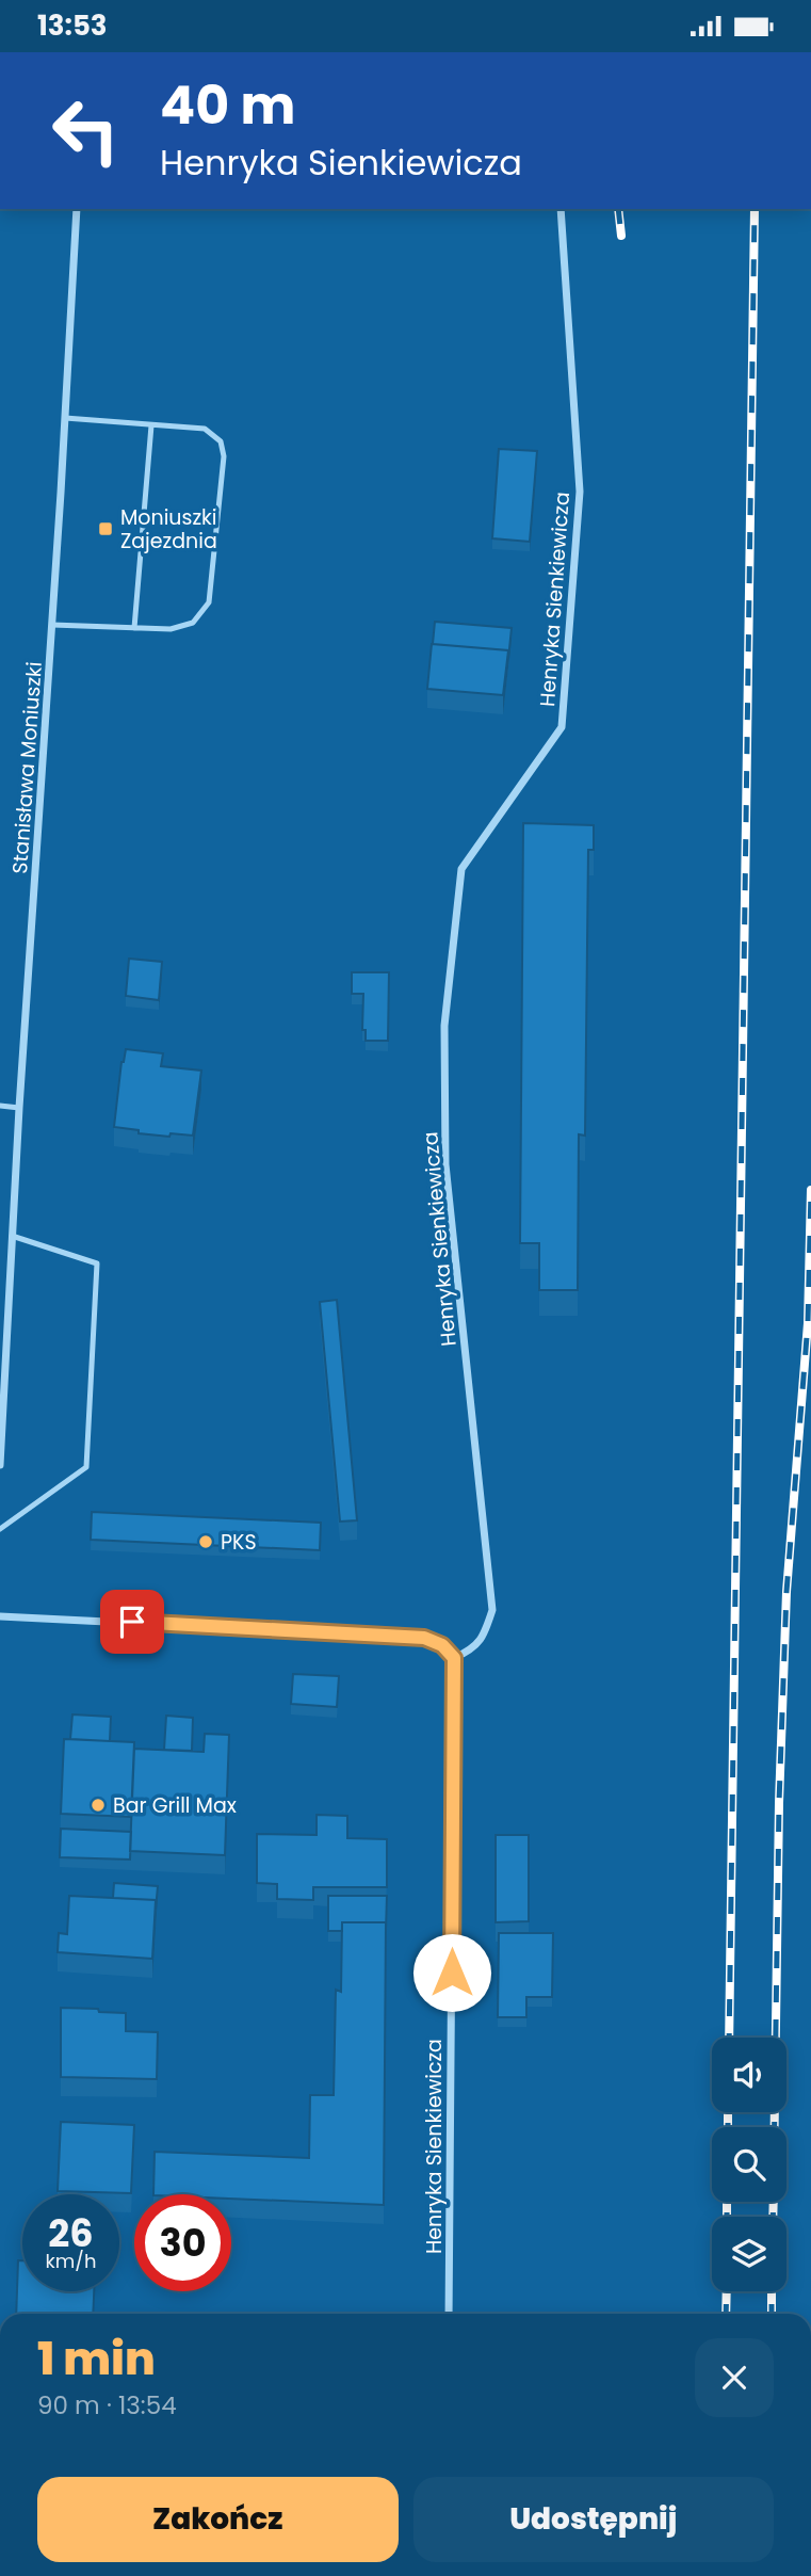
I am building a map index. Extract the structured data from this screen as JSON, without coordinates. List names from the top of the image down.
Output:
{
  "streets": {
    "street": ["Henryka Sienkiewicza", "Stanisława Moniuszki"]
  },
  "places": {
    "transit": ["Moniuszki Zajezdnia"],
    "other": ["PKS", "Bar Grill Max"]
  },
  "page": {
    "status": "13:53",
    "turn": ["40 m", "Henryka Sienkiewicza"],
    "speed": "26 km/h",
    "limit": "30",
    "heading": ["1 min", "90 m · 13:54"],
    "buttons": ["Zakończ", "Udostępnij"]
  }
}
